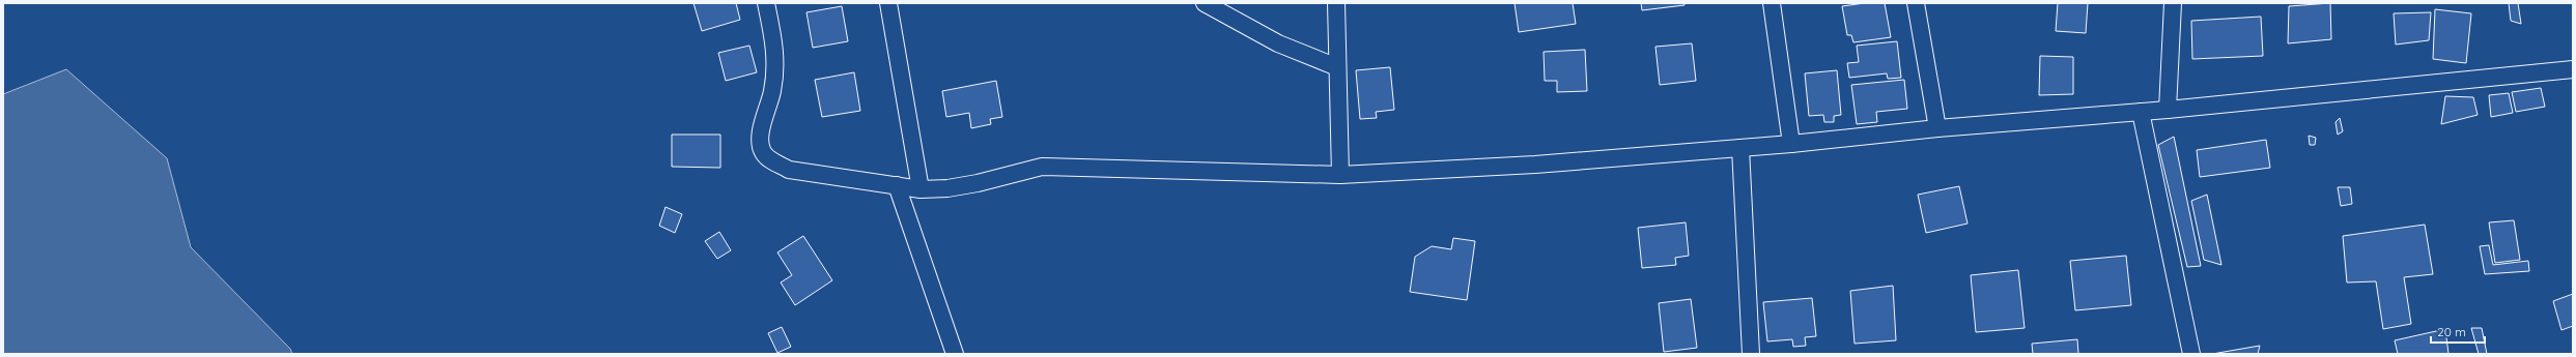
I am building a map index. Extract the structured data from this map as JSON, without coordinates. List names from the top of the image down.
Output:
{
  "scale_bar": "20 m"
}
